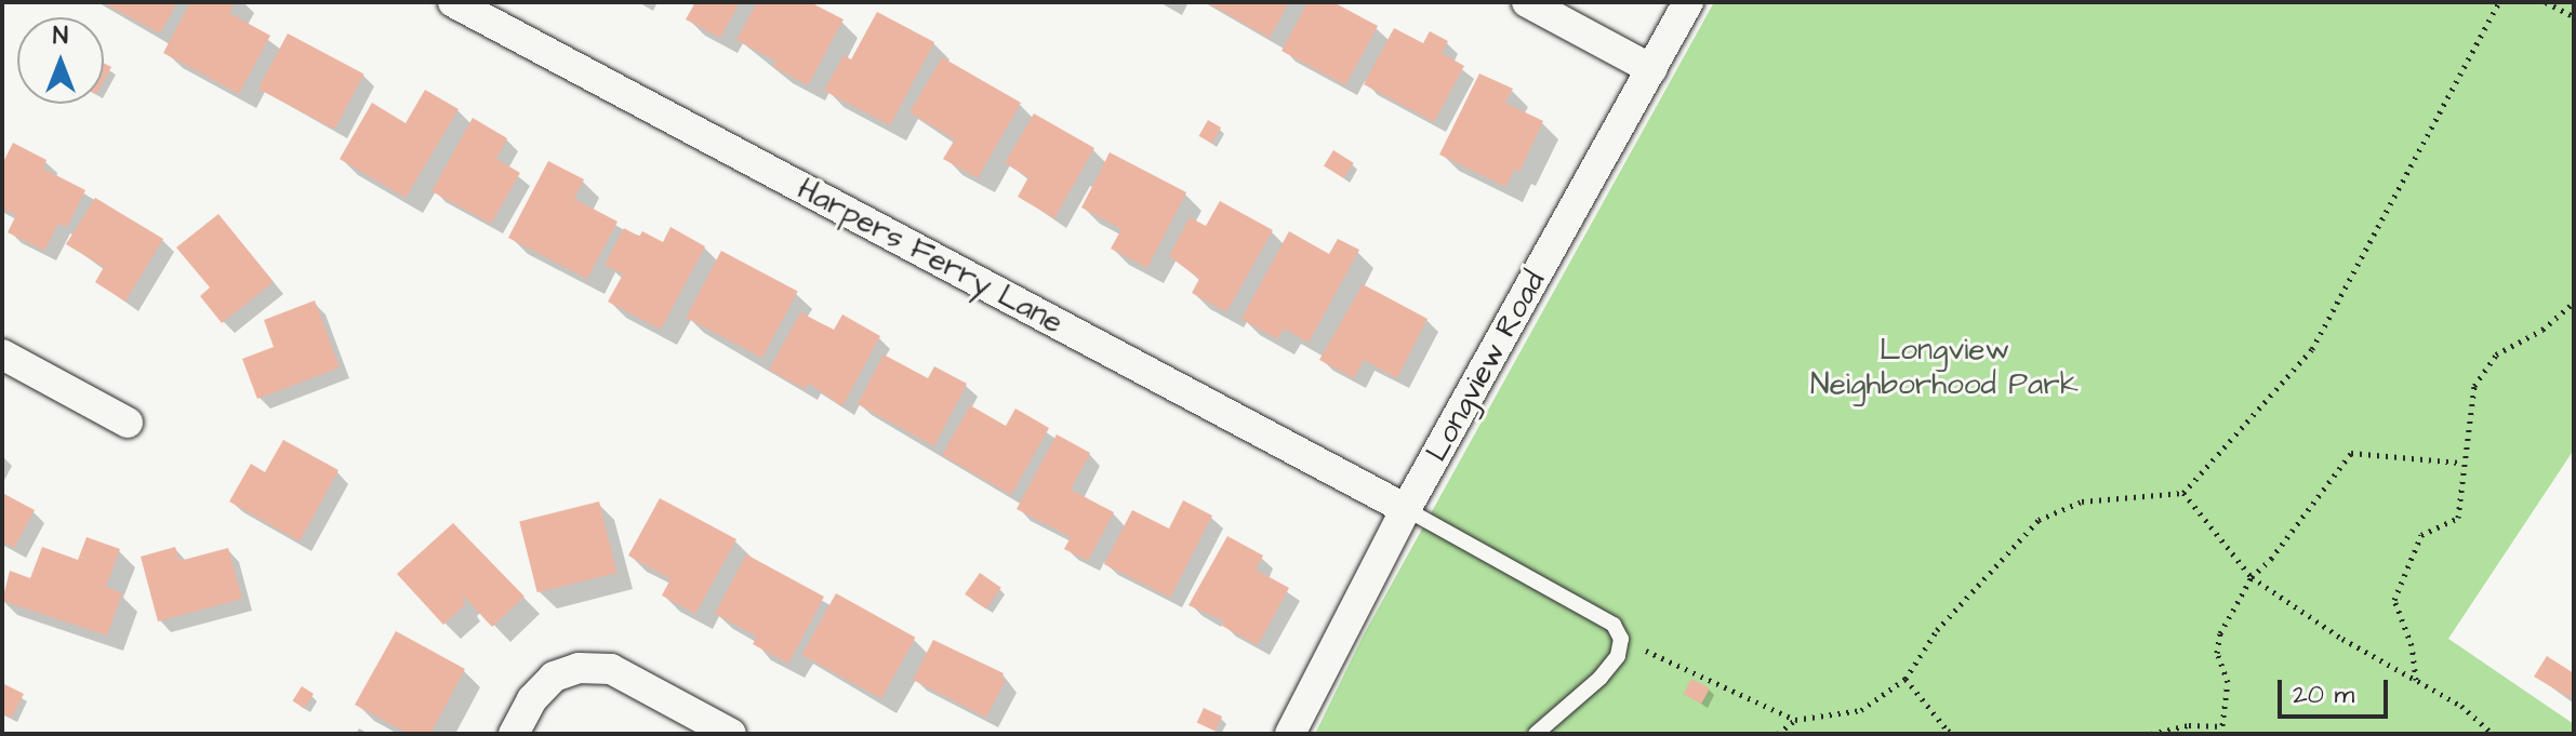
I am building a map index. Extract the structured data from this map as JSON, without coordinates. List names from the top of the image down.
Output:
{
  "streets": {
    "street": ["Harpers Ferry Lane", "Longview Road"]
  },
  "crossings": [
    ["Harpers Ferry Lane", "Longview Road"]
  ],
  "parks": ["Longview Neighborhood Park"],
  "scale_bar": "20 m",
  "north": "top"
}
